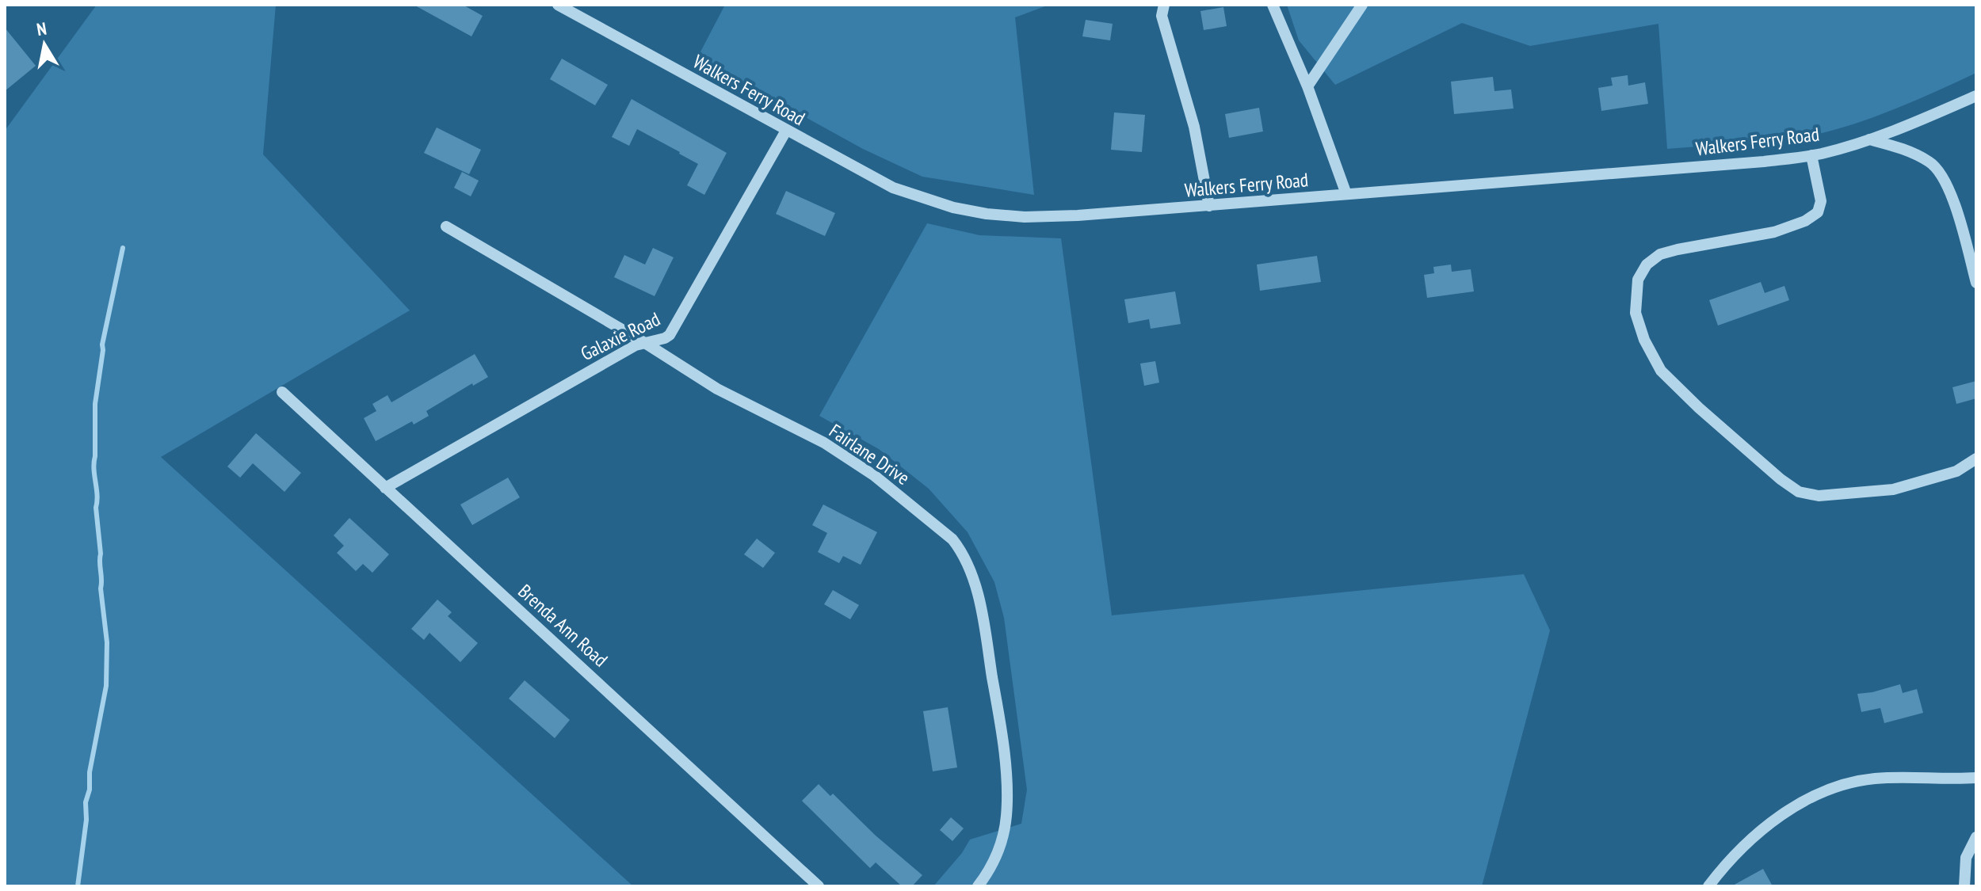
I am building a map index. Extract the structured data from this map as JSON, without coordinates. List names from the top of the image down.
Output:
{
  "streets": {
    "street": [
      "Walkers Ferry Road",
      "Galaxie Road",
      "Fairlane Drive",
      "Brenda Ann Road"
    ]
  },
  "crossings": [
    ["Walkers Ferry Road", "Galaxie Road"],
    ["Galaxie Road", "Fairlane Drive"],
    ["Galaxie Road", "Brenda Ann Road"]
  ],
  "north": "top"
}
